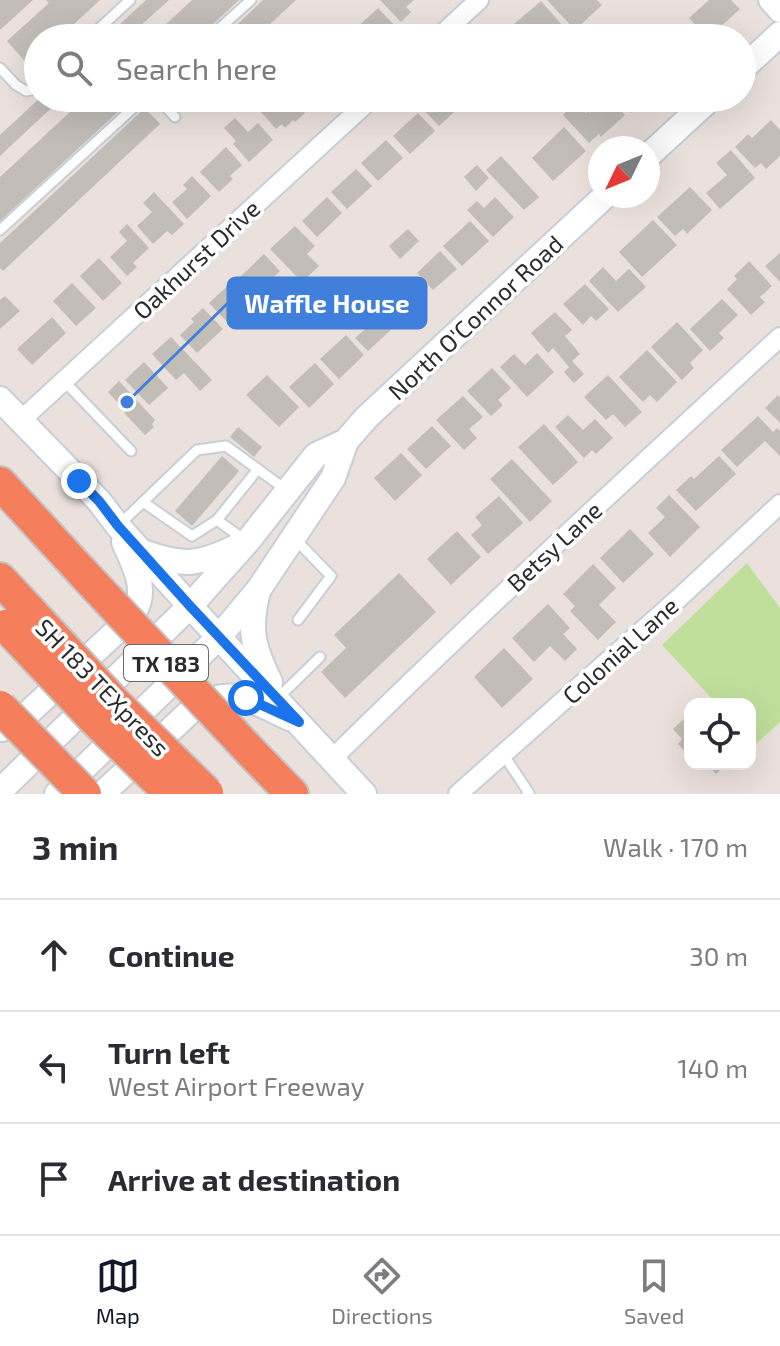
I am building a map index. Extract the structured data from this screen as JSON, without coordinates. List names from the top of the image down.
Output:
{
  "streets": {
    "highway": ["TX 183", "SH 183 TEXpress"],
    "main road": ["North O'Connor Road"],
    "street": ["Oakhurst Drive", "Betsy Lane", "Colonial Lane"]
  },
  "places": ["Waffle House"],
  "north": "bottom left",
  "page": {
    "search": "Search here",
    "heading": ["3 min", "Walk · 170 m"],
    "list": [
      ["Continue", "30 m"],
      ["Turn left", "West Airport Freeway", "140 m"],
      "Arrive at destination"
    ],
    "nav": ["Map", "Directions", "Saved"]
  }
}
